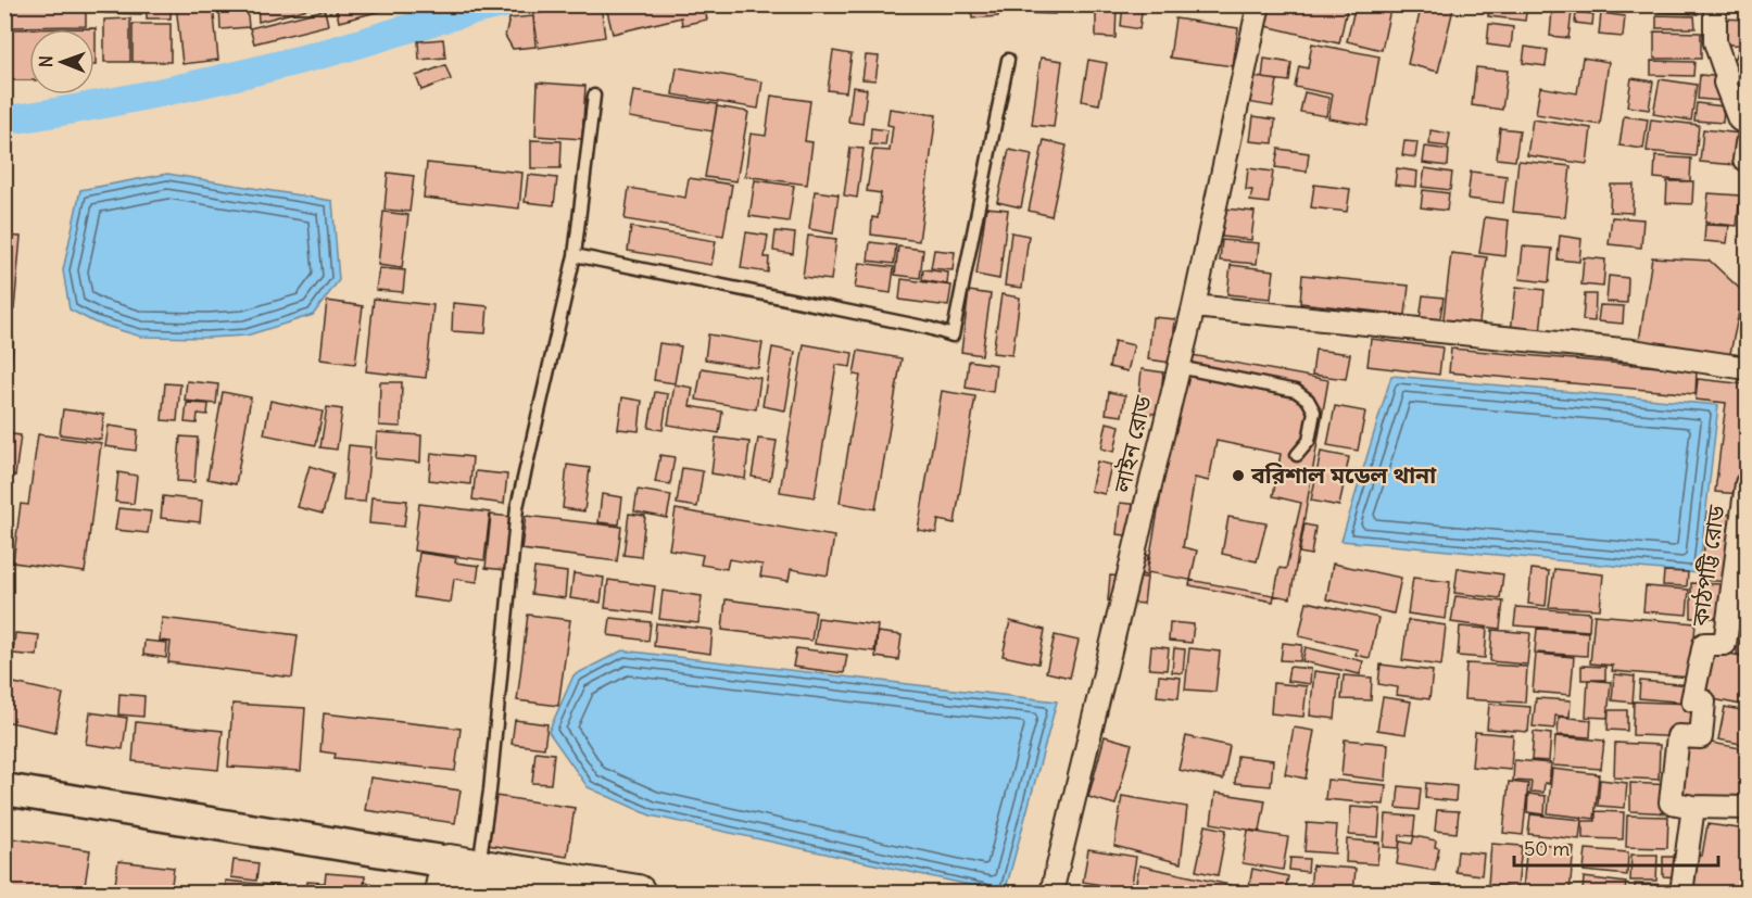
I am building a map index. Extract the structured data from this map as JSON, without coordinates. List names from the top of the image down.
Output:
{
  "streets": {
    "street": ["লাইন রোড", "কাঠপট্টি রোড"]
  },
  "places": ["বরিশাল মডেল থানা"],
  "scale_bar": "50 m",
  "north": "left"
}
